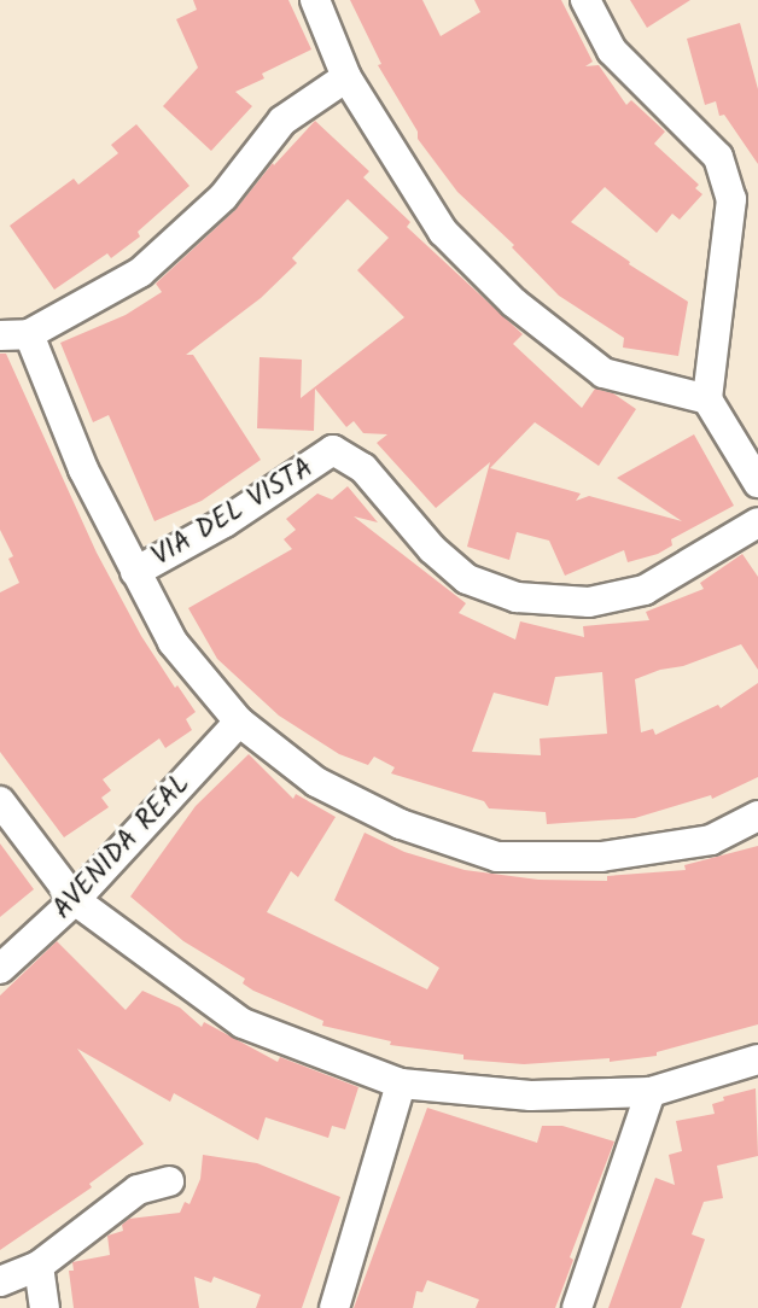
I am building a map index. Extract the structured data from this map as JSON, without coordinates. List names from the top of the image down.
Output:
{
  "streets": {
    "lane": ["VIA DEL VISTA", "AVENIDA REAL"]
  }
}
